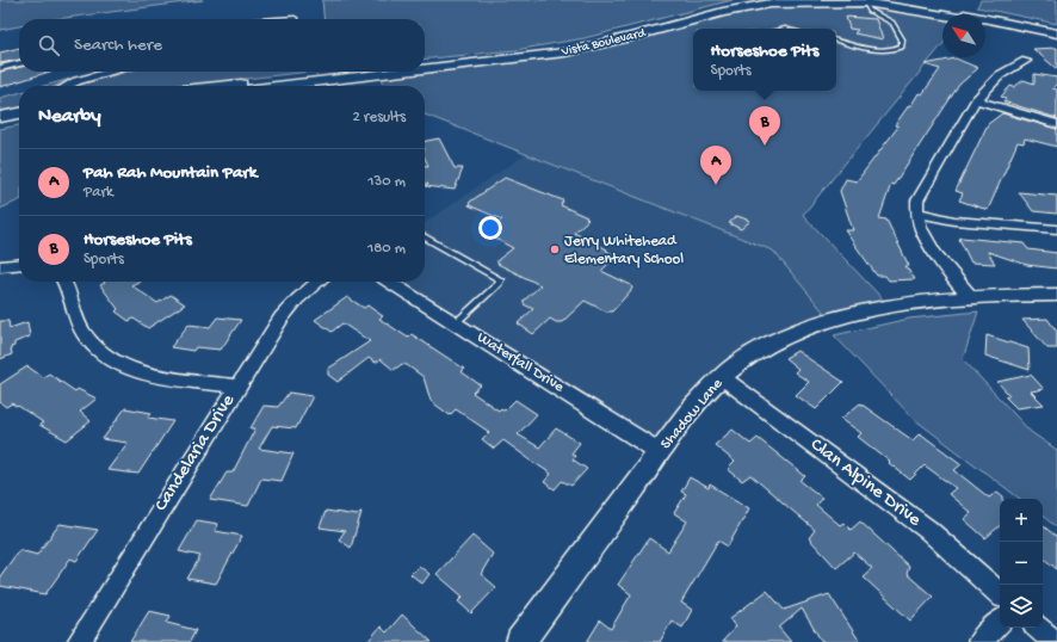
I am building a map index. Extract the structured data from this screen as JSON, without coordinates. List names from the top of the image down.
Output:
{
  "streets": {
    "main road": ["Vista Boulevard"],
    "street": [
      "Waterfall Drive",
      "Shadow Lane",
      "Candelaria Drive",
      "Clan Alpine Drive"
    ]
  },
  "crossings": [
    ["Waterfall Drive", "Shadow Lane"],
    ["Shadow Lane", "Clan Alpine Drive"]
  ],
  "places": ["Jerry Whitehead Elementary School"],
  "north": "top left",
  "page": {
    "search": "Search here",
    "popup": ["Horseshoe Pits", "Sports"],
    "heading": ["Nearby", "2 results"],
    "pins": ["B", "A"],
    "list": [
      {
        "mark": "A",
        "name": "Pah Rah Mountain Park",
        "note": "Park",
        "value": "130 m"
      },
      {
        "mark": "B",
        "name": "Horseshoe Pits",
        "note": "Sports",
        "value": "180 m"
      }
    ],
    "map_buttons": ["+", "−"]
  }
}
